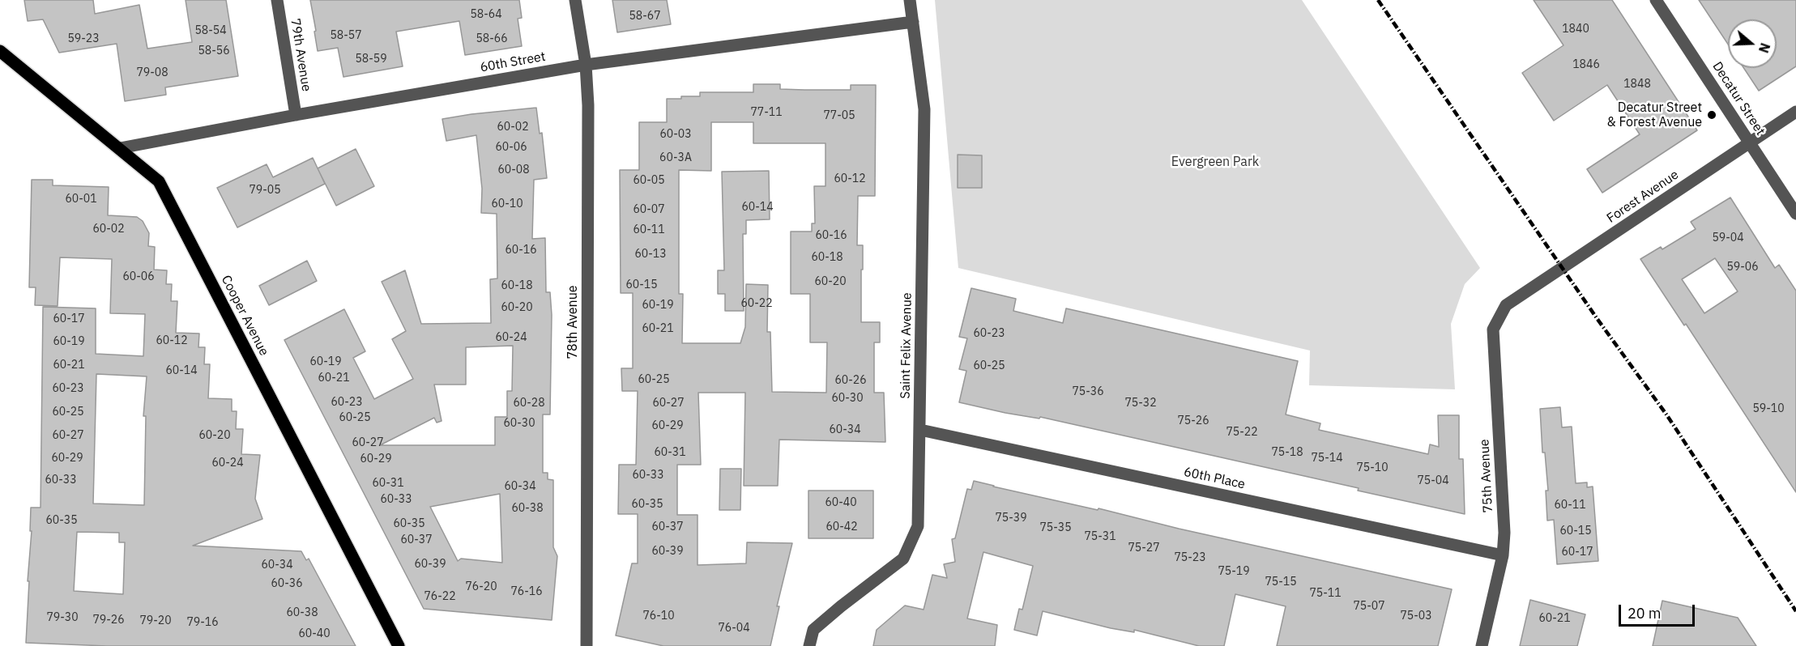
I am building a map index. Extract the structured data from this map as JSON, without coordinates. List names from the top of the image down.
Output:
{
  "streets": {
    "main road": ["Cooper Avenue"],
    "street": [
      "79th Avenue",
      "60th Street",
      "Decatur Street",
      "Forest Avenue",
      "78th Avenue",
      "Saint Felix Avenue",
      "75th Avenue",
      "60th Place"
    ]
  },
  "crossings": [
    ["79th Avenue", "60th Street"],
    ["60th Street", "Cooper Avenue"],
    ["60th Street", "78th Avenue"],
    ["60th Street", "Saint Felix Avenue"],
    ["Decatur Street", "Forest Avenue"],
    ["Forest Avenue", "75th Avenue"],
    ["Saint Felix Avenue", "60th Place"],
    ["75th Avenue", "60th Place"]
  ],
  "parks": ["Evergreen Park"],
  "places": ["Decatur Street & Forest Avenue"],
  "house_numbers": [
    "58-64",
    "58-67",
    "1840",
    "58-54",
    "58-57",
    "59-23",
    "58-66",
    "58-56",
    "58-59",
    "1846",
    "79-08",
    "1848",
    "77-11",
    "77-05",
    "60-02",
    "60-03",
    "60-06",
    "60-3A",
    "60-08",
    "60-12",
    "60-05",
    "79-05",
    "60-01",
    "60-10",
    "60-14",
    "60-07",
    "60-02",
    "60-11",
    "60-16",
    "59-04",
    "60-16",
    "60-13",
    "60-18",
    "59-06",
    "60-06",
    "60-20",
    "60-15",
    "60-18",
    "60-22",
    "60-19",
    "60-20",
    "60-17",
    "60-21",
    "60-23",
    "60-24",
    "60-12",
    "60-19",
    "60-19",
    "60-21",
    "60-25",
    "60-14",
    "60-21",
    "60-25",
    "60-26",
    "60-23",
    "75-36",
    "60-30",
    "60-23",
    "60-28",
    "60-27",
    "75-32",
    "59-10",
    "60-25",
    "60-25",
    "75-26",
    "60-30",
    "60-29",
    "60-34",
    "75-22",
    "60-27",
    "60-20",
    "60-27",
    "60-31",
    "75-18",
    "60-29",
    "75-14",
    "60-29",
    "60-24",
    "75-10",
    "60-33",
    "60-33",
    "75-04",
    "60-31",
    "60-34",
    "60-33",
    "60-40",
    "60-35",
    "60-11",
    "60-38",
    "75-39",
    "60-35",
    "60-35",
    "60-37",
    "60-42",
    "75-35",
    "60-15",
    "75-31",
    "60-37",
    "75-27",
    "60-39",
    "60-17",
    "75-23",
    "60-39",
    "60-34",
    "75-19",
    "75-15",
    "60-36",
    "76-20",
    "76-16",
    "75-11",
    "76-22",
    "75-07",
    "60-38",
    "76-10",
    "75-03",
    "79-30",
    "60-21",
    "79-26",
    "79-20",
    "79-16",
    "76-04",
    "60-40"
  ],
  "scale_bar": "20 m",
  "north": "right"
}
